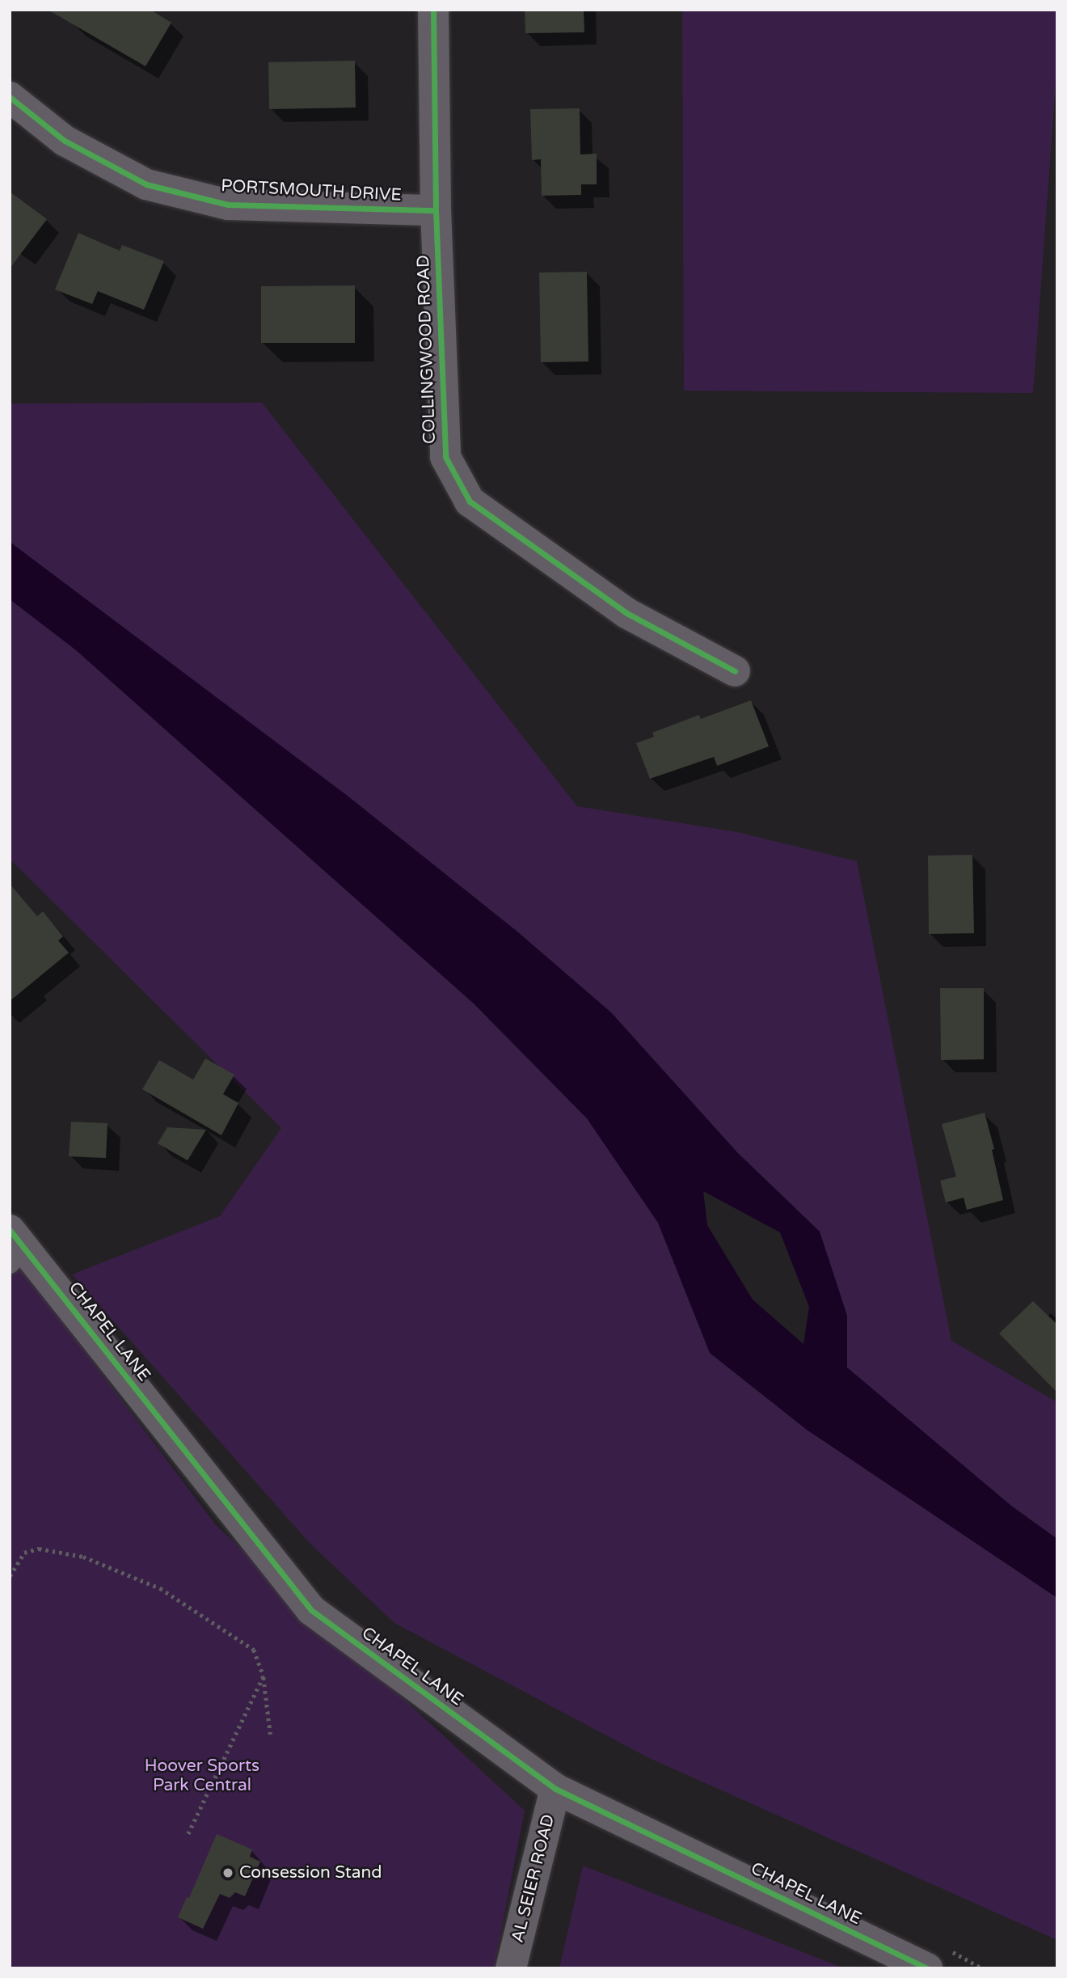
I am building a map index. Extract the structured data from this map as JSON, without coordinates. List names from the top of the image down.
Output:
{
  "streets": {
    "street": [
      "PORTSMOUTH DRIVE",
      "COLLINGWOOD ROAD",
      "CHAPEL LANE",
      "AL SEIER ROAD"
    ]
  },
  "crossings": [
    ["PORTSMOUTH DRIVE", "COLLINGWOOD ROAD"],
    ["CHAPEL LANE", "AL SEIER ROAD"]
  ],
  "parks": ["Hoover Sports Park Central"],
  "places": ["Consession Stand"]
}
